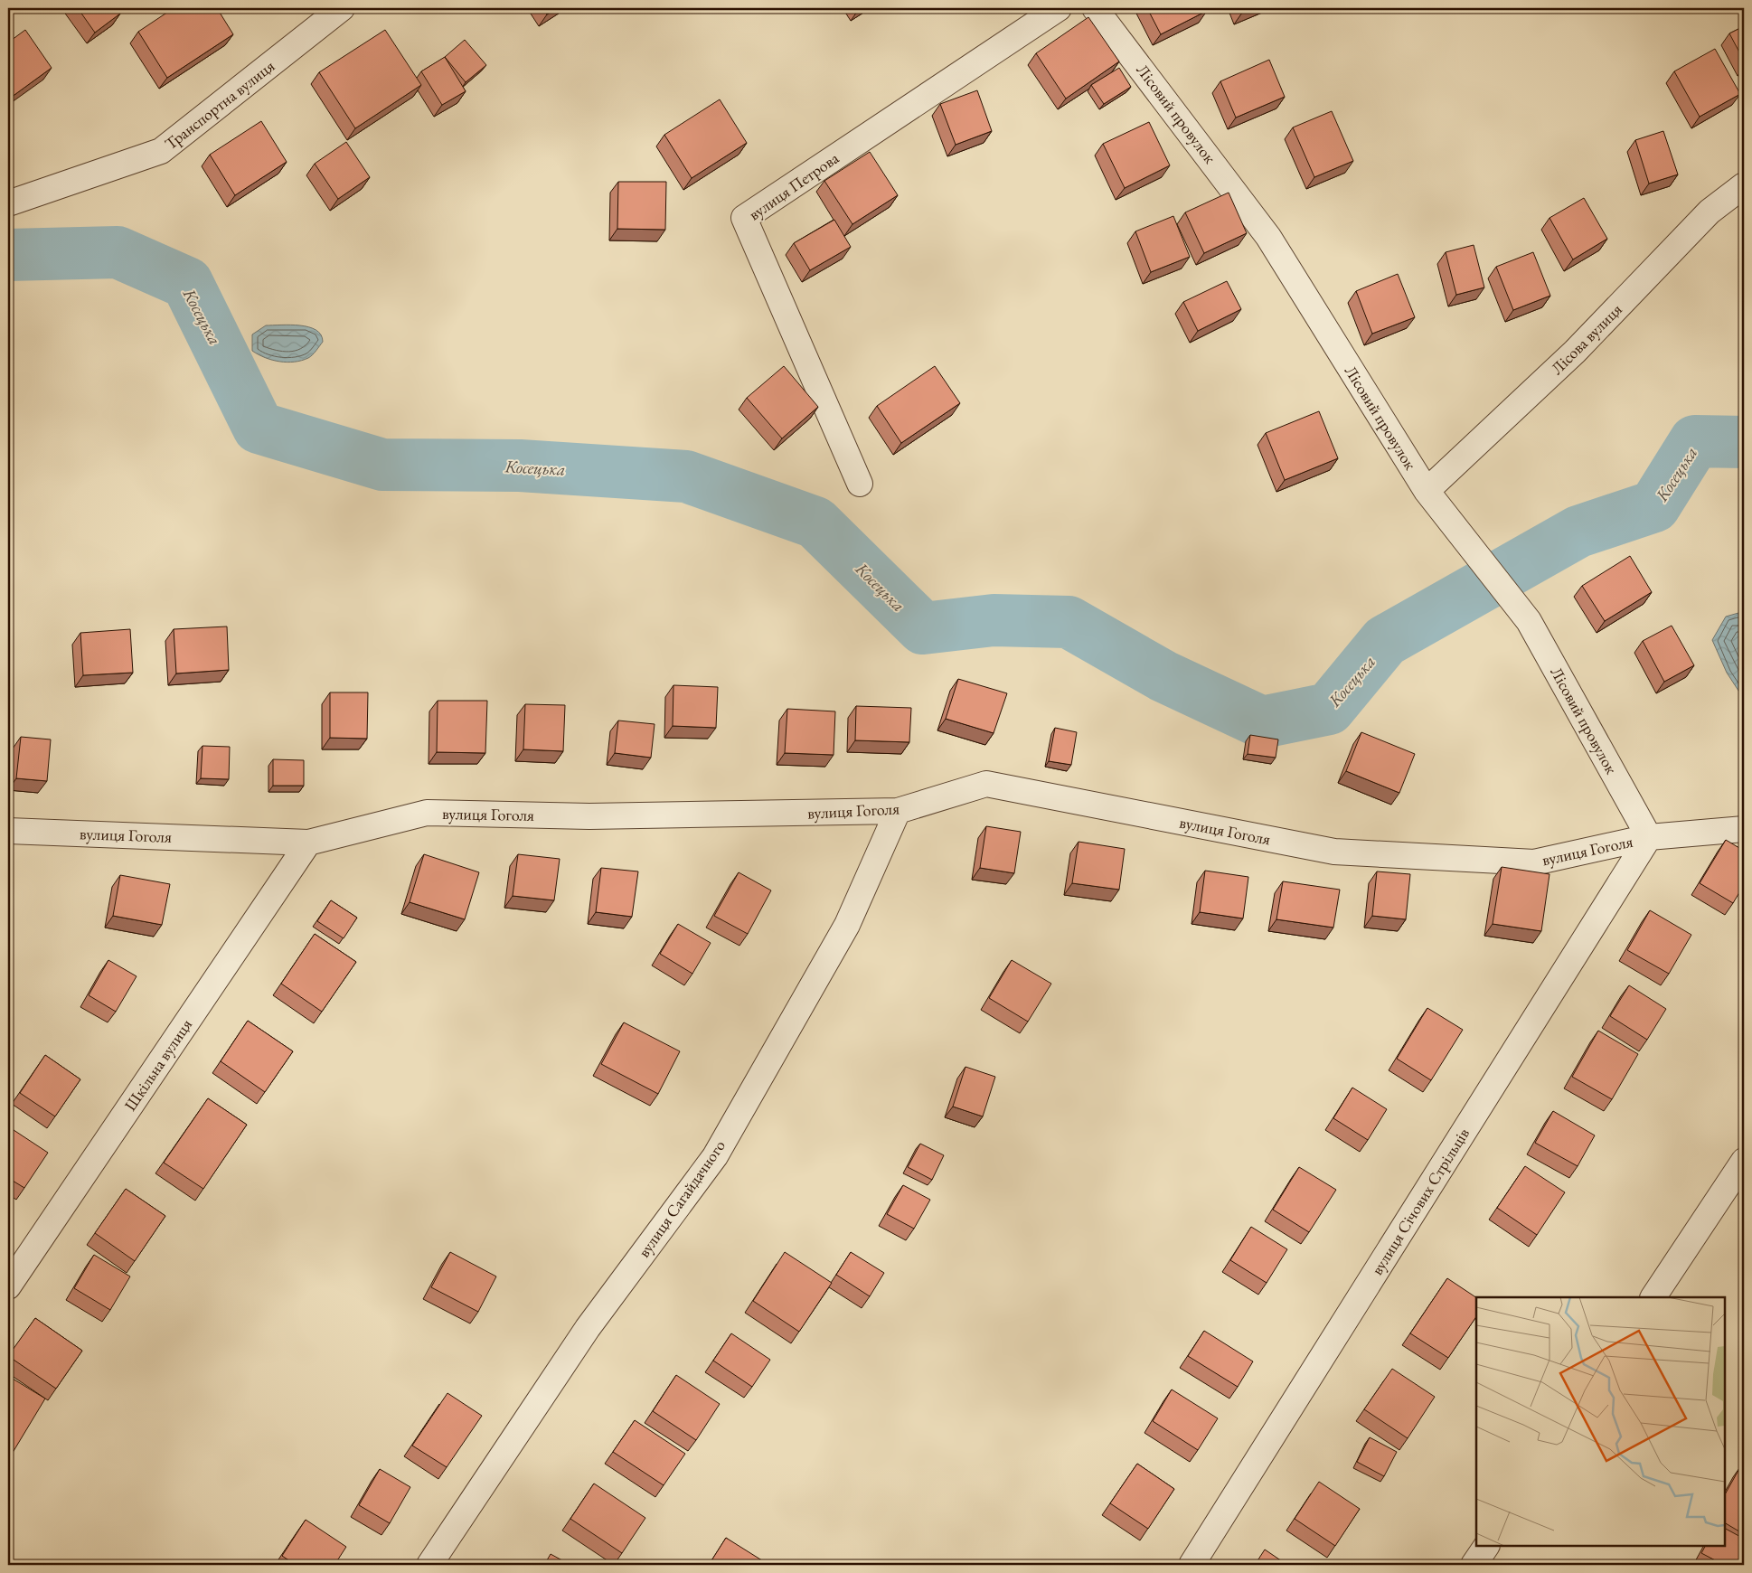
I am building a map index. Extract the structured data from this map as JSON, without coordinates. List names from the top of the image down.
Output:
{
  "streets": {
    "street": [
      "Транспортна вулиця",
      "Лісовий провулок",
      "вулиця Петрова",
      "Лісова вулиця",
      "вулиця Гоголя",
      "Шкільна вулиця",
      "вулиця Сагайдачного",
      "вулиця Січових Стрільців"
    ]
  },
  "crossings": [
    ["Лісовий провулок", "Лісова вулиця"],
    ["Лісовий провулок", "вулиця Гоголя"],
    ["Лісовий провулок", "вулиця Січових Стрільців"],
    ["вулиця Гоголя", "Шкільна вулиця"],
    ["вулиця Гоголя", "вулиця Сагайдачного"],
    ["вулиця Гоголя", "вулиця Січових Стрільців"]
  ],
  "water": ["Косецька"]
}
